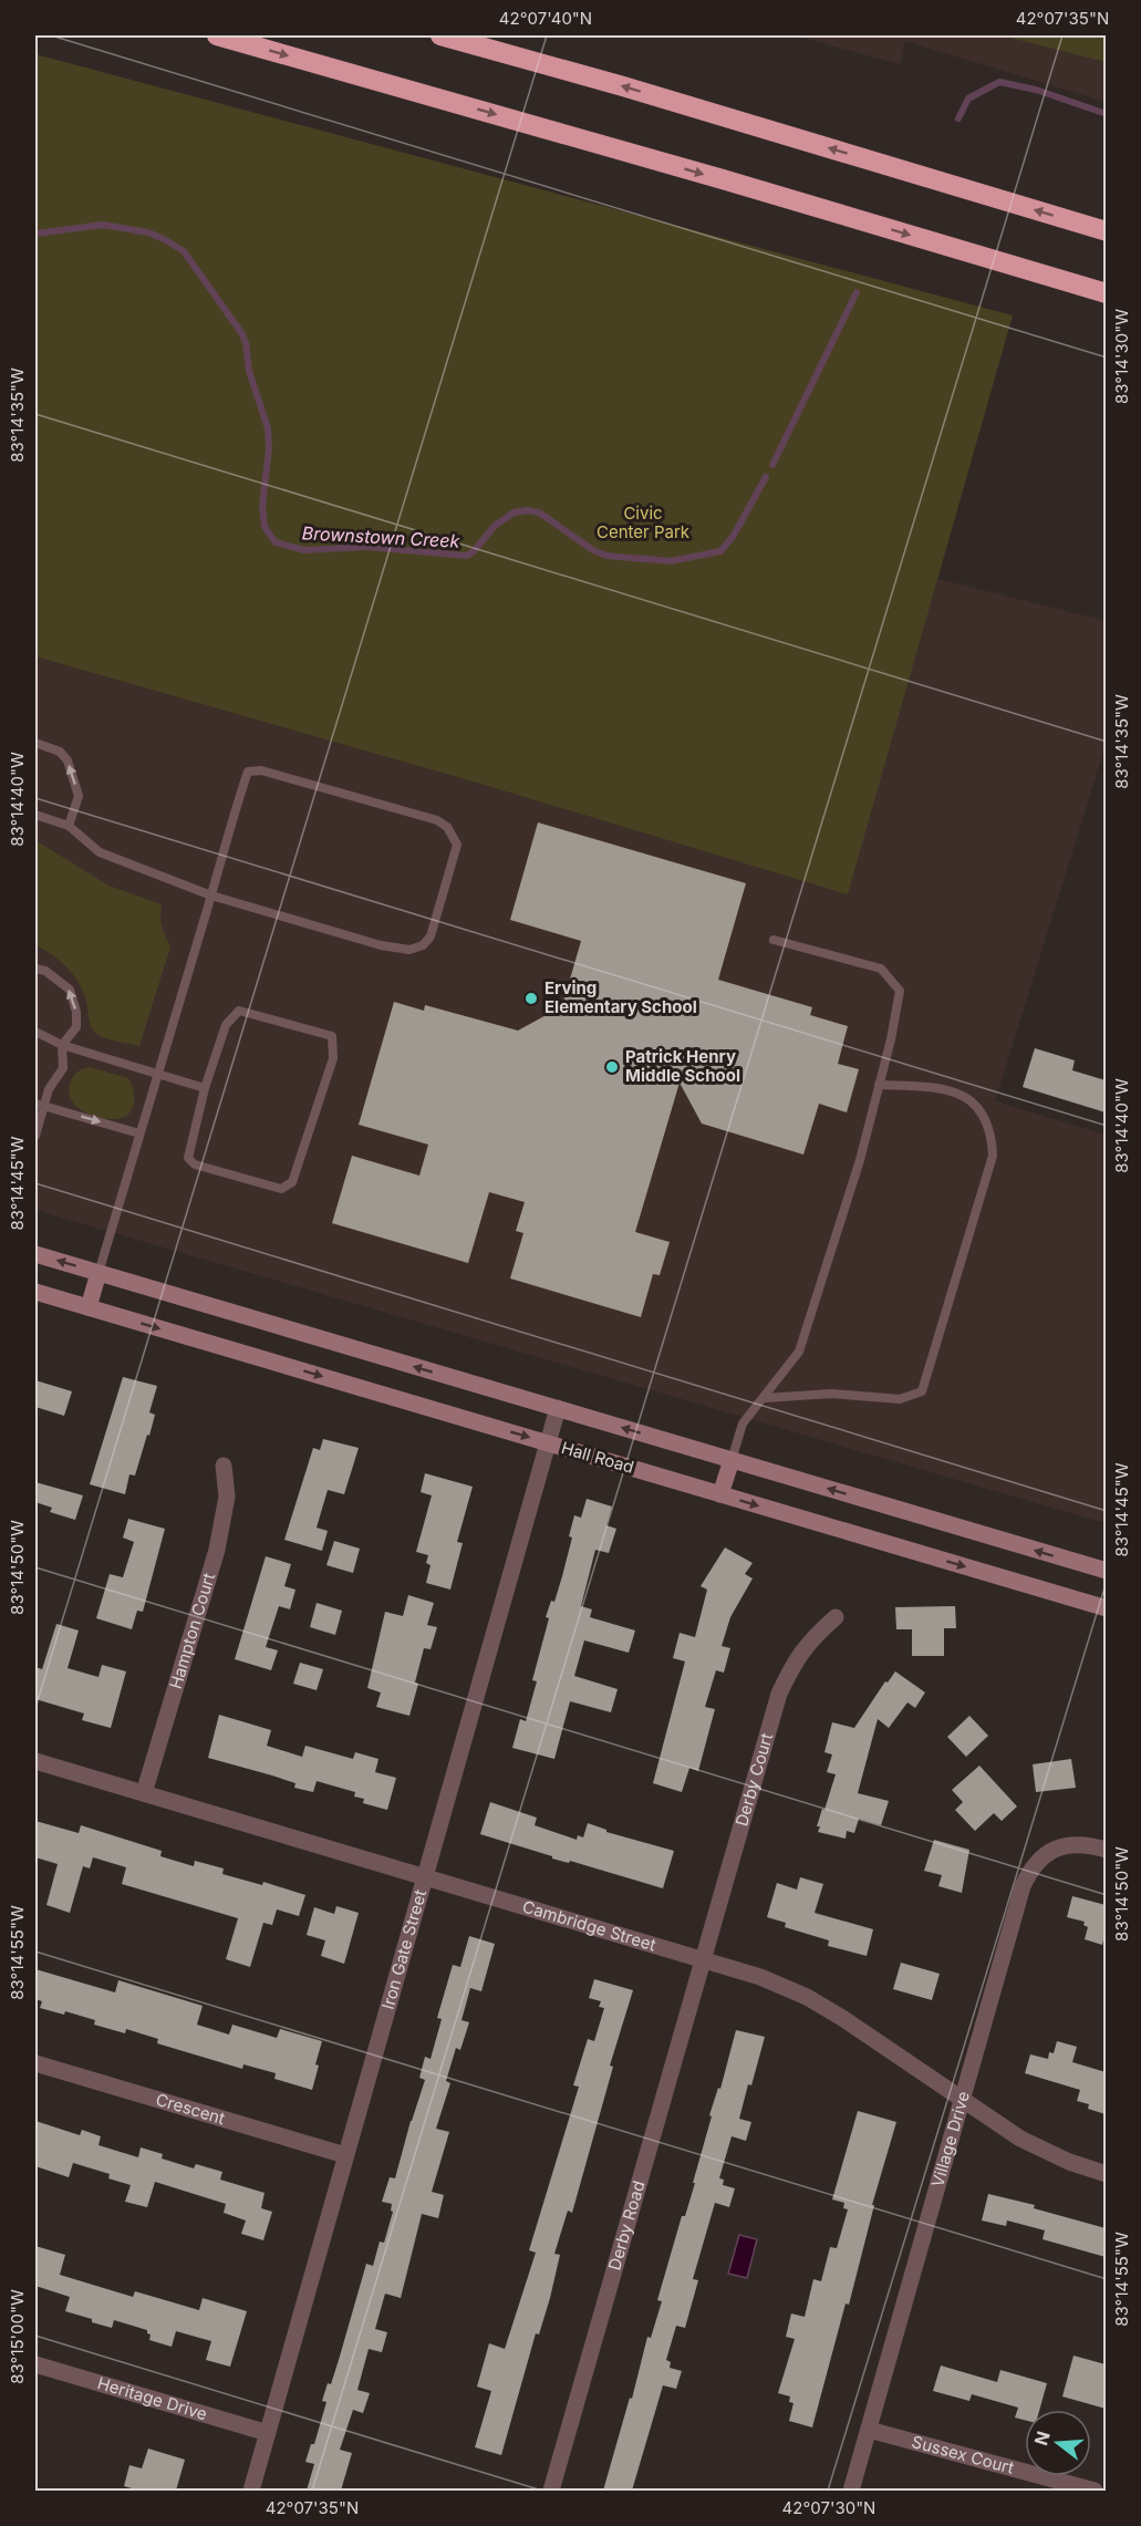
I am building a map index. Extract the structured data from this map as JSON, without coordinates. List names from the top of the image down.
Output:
{
  "streets": {
    "street": [
      "Hall Road",
      "Hampton Court",
      "Derby Court",
      "Cambridge Street",
      "Iron Gate Street",
      "Crescent",
      "Village Drive",
      "Derby Road",
      "Heritage Drive",
      "Sussex Court"
    ]
  },
  "crossings": [
    ["Hall Road", "Iron Gate Street"],
    ["Hampton Court", "Cambridge Street"],
    ["Derby Court", "Cambridge Street"],
    ["Derby Court", "Derby Road"],
    ["Cambridge Street", "Iron Gate Street"],
    ["Cambridge Street", "Village Drive"],
    ["Cambridge Street", "Derby Road"],
    ["Iron Gate Street", "Crescent"],
    ["Iron Gate Street", "Heritage Drive"],
    ["Village Drive", "Sussex Court"]
  ],
  "water": ["Brownstown Creek"],
  "parks": ["Civic Center Park"],
  "places": ["Erving Elementary School", "Patrick Henry Middle School"],
  "north": "left",
  "coordinates": [
    "42°07'40\"N",
    "42°07'35\"N",
    "83°14'30\"W",
    "83°14'35\"W",
    "83°14'40\"W",
    "83°14'45\"W",
    "83°14'50\"W",
    "83°14'55\"W",
    "83°15'00\"W",
    "42°07'30\"N"
  ]
}
